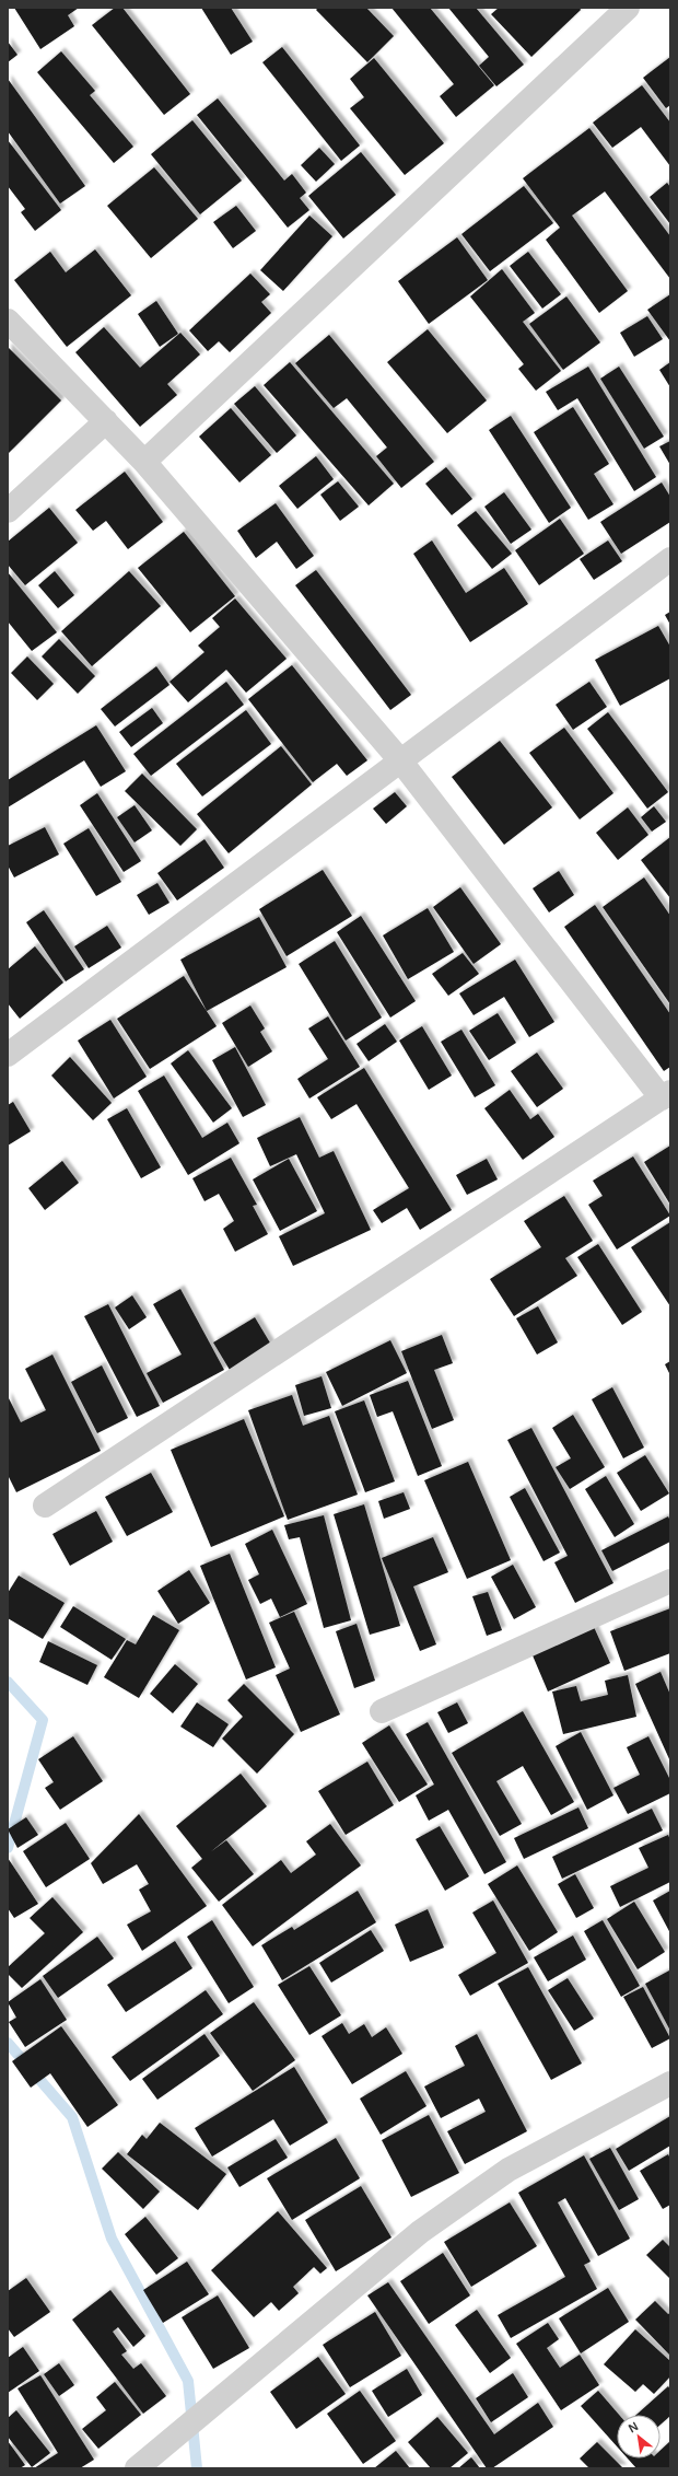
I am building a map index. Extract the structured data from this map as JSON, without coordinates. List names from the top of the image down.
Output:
{
  "north": "top left"
}
